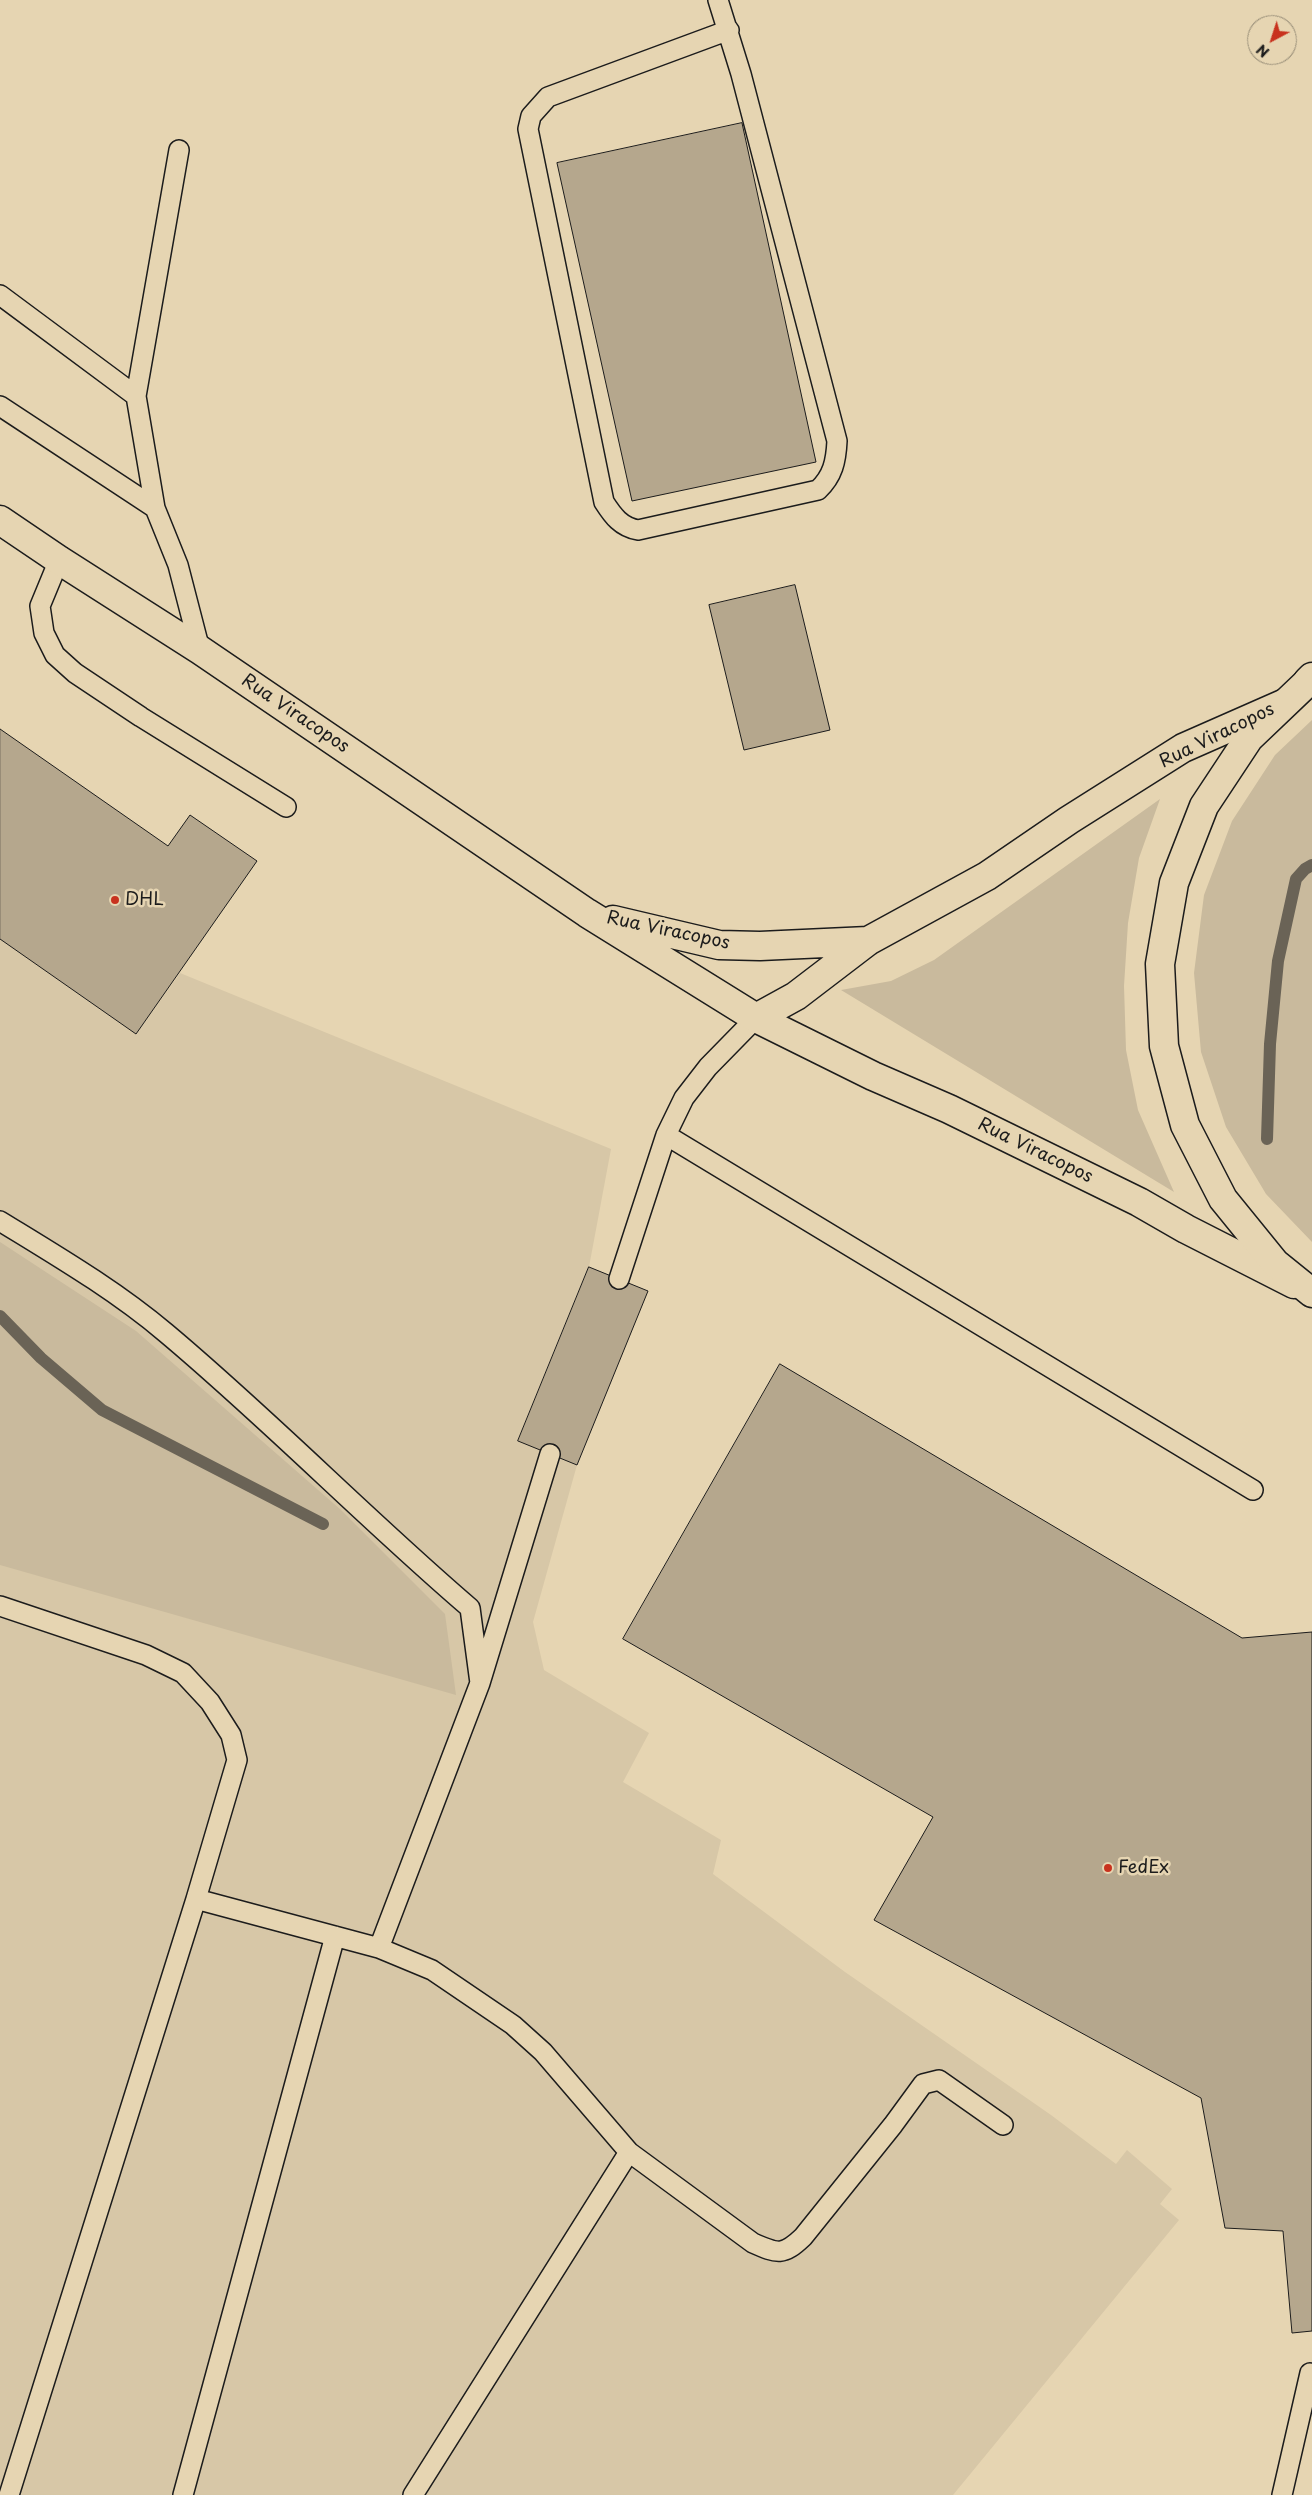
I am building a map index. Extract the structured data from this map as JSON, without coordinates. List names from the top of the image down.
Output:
{
  "streets": {
    "street": ["Rua Viracopos"]
  },
  "places": ["DHL", "FedEx"],
  "north": "bottom left"
}
